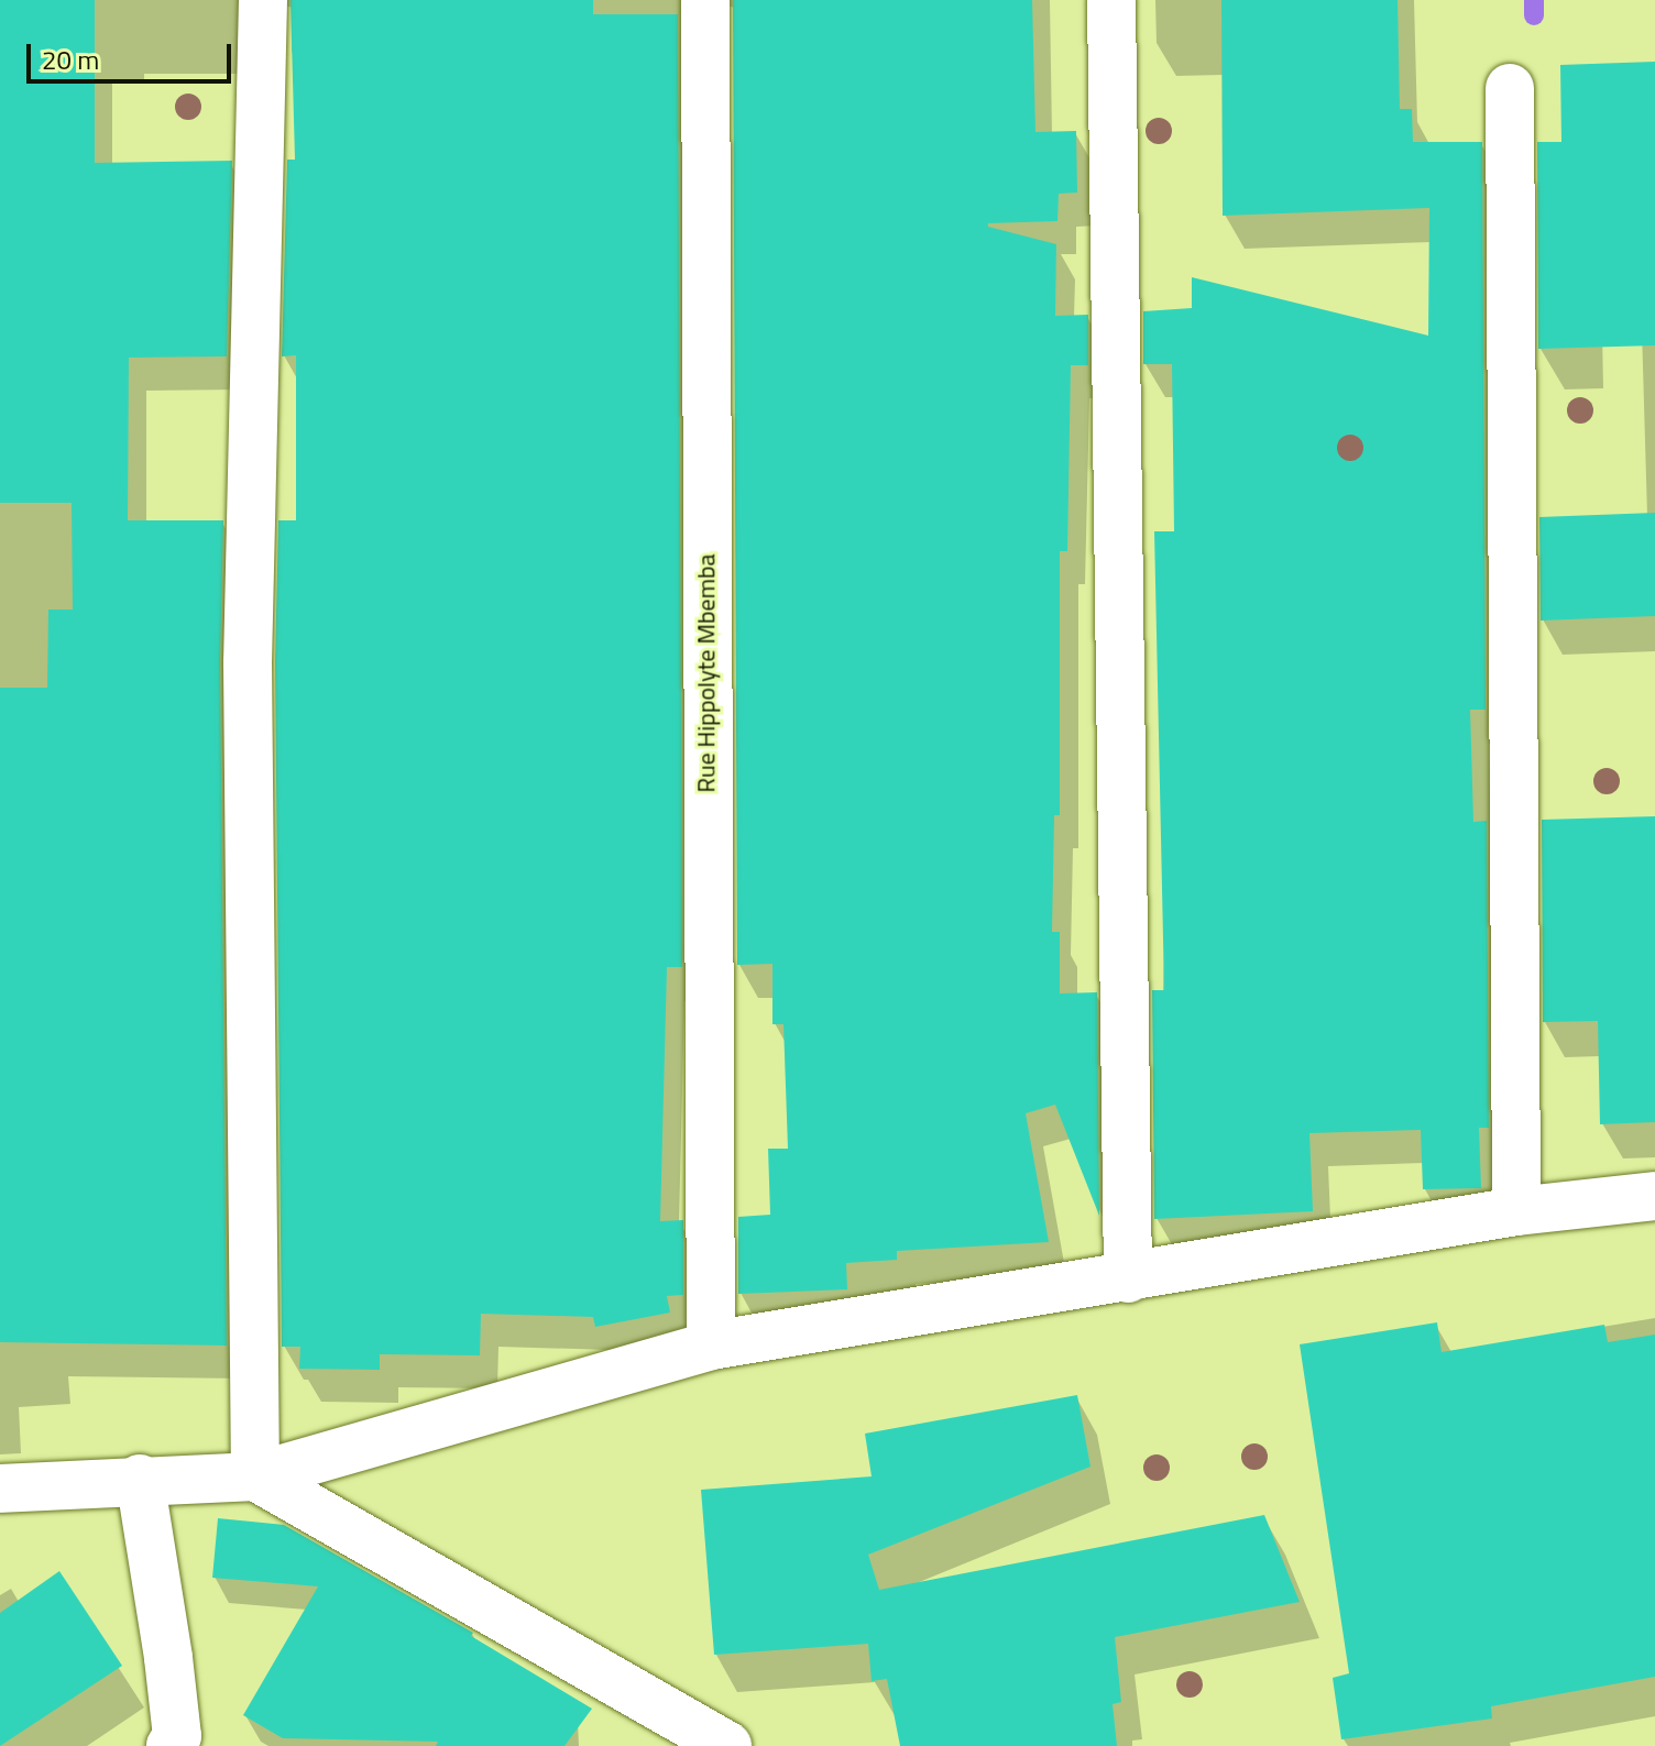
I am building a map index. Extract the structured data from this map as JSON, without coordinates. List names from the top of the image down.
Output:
{
  "streets": {
    "street": ["Rue Hippolyte Mbemba"]
  },
  "scale_bar": "20 m"
}
